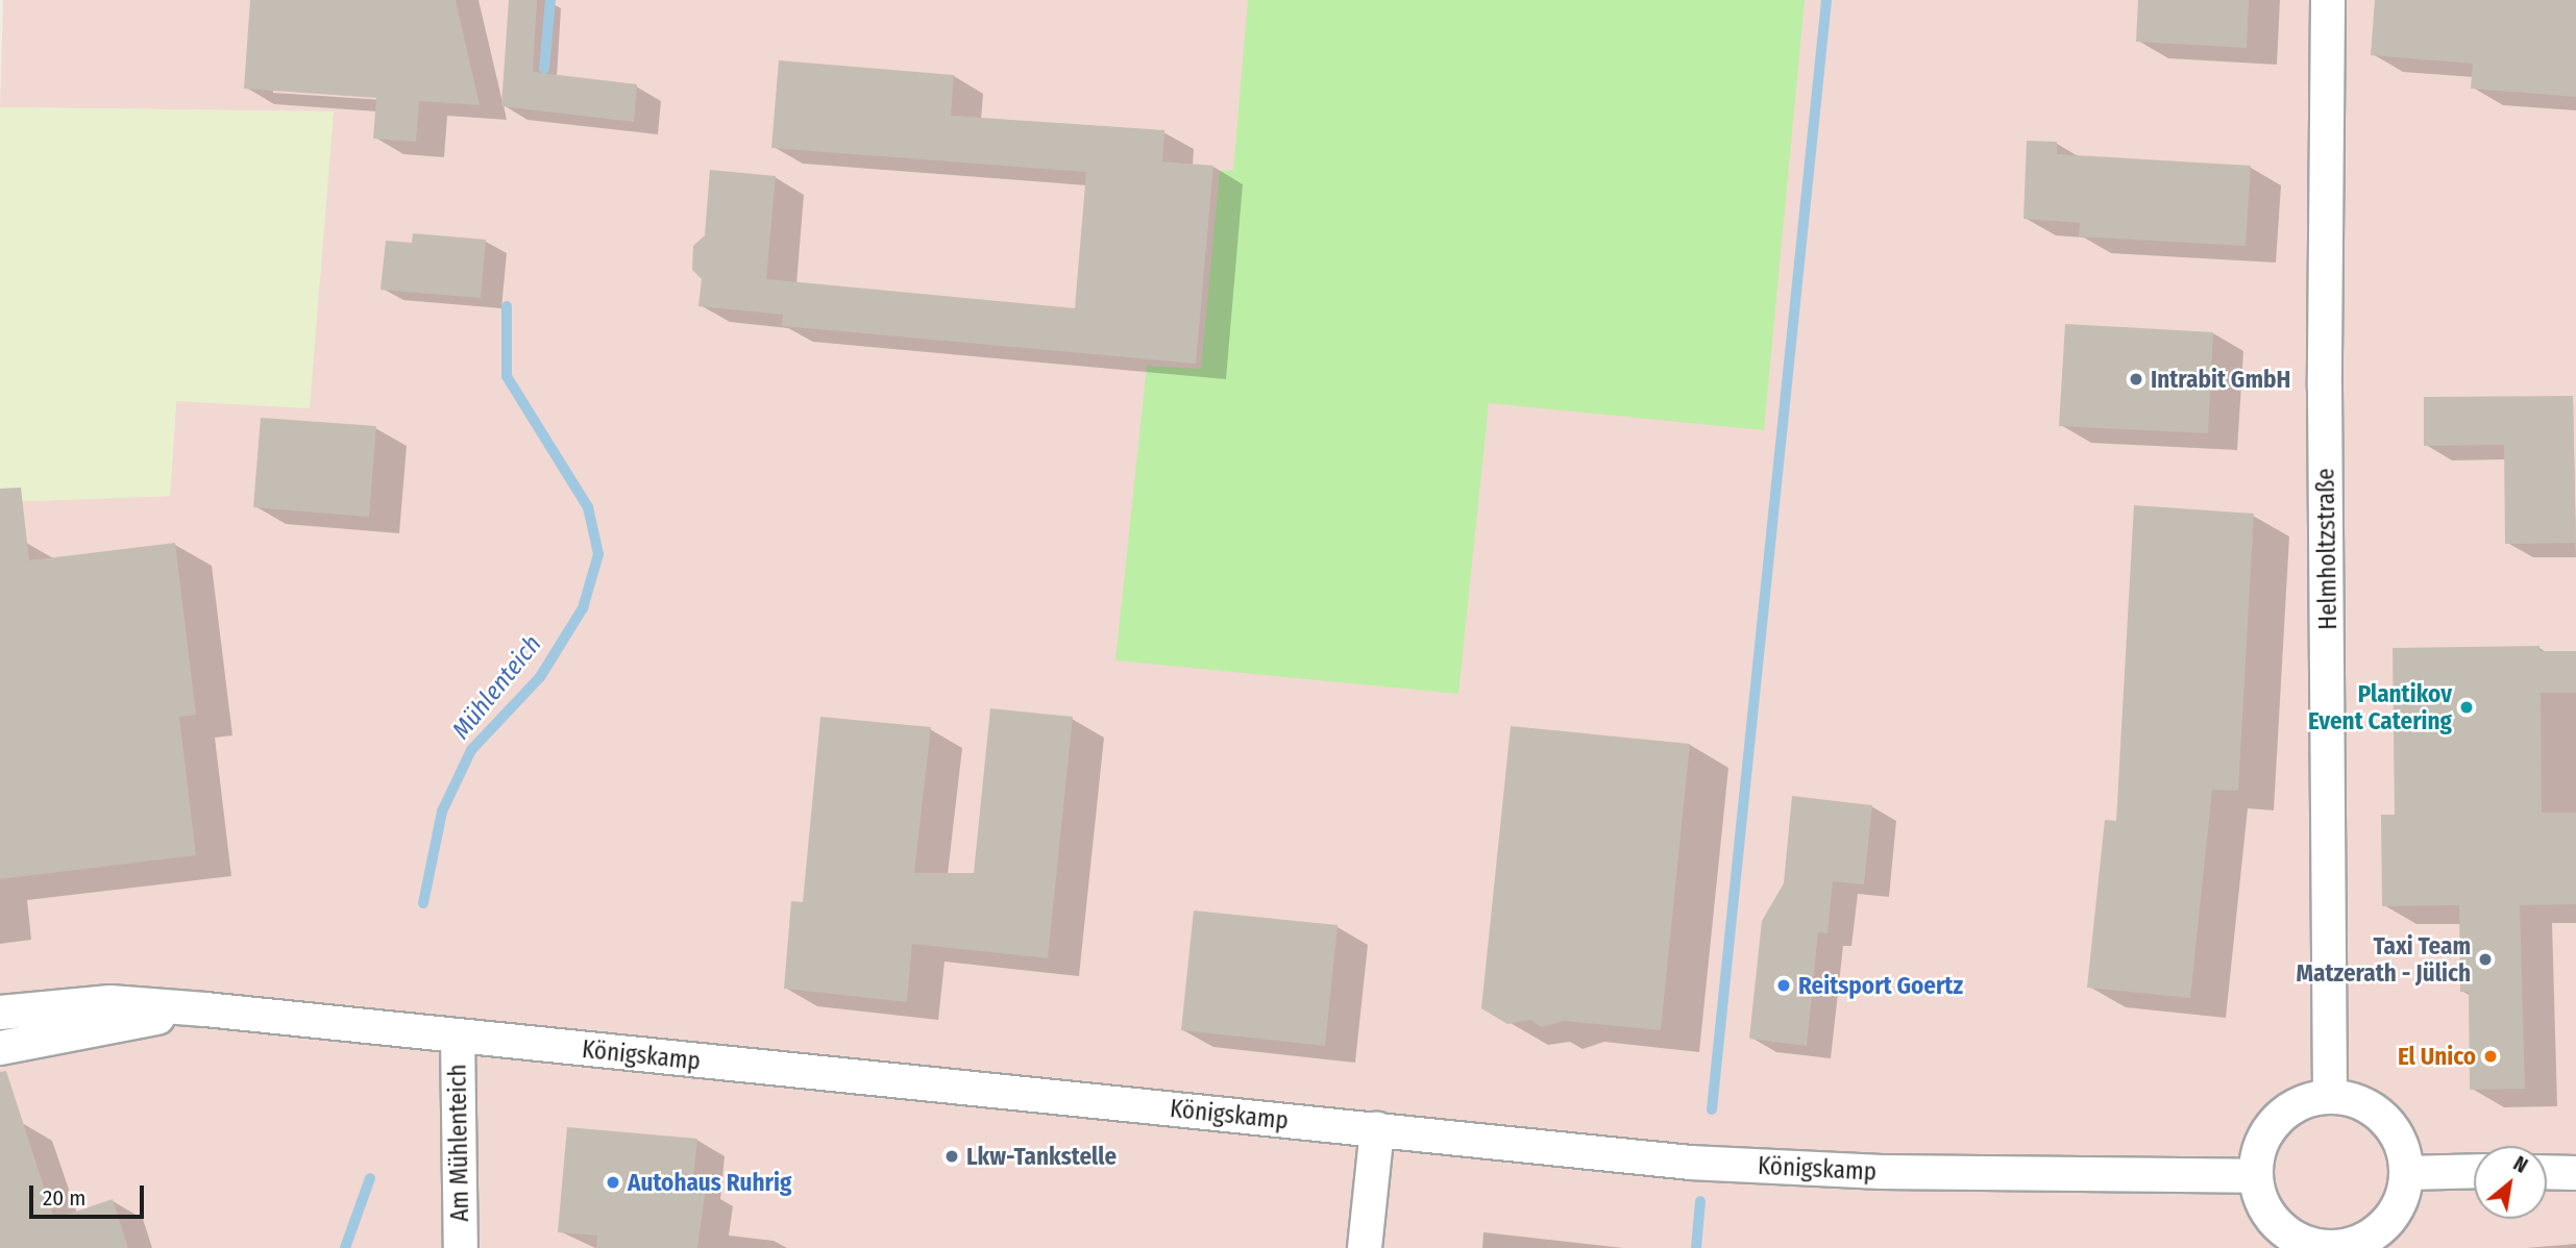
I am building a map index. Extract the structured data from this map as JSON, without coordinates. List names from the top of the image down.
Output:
{
  "streets": {
    "street": ["Helmholtzstraße", "Königskamp", "Am Mühlenteich"]
  },
  "crossings": [
    ["Helmholtzstraße", "Königskamp"],
    ["Königskamp", "Am Mühlenteich"]
  ],
  "water": ["Mühlenteich"],
  "places": [
    "Intrabit GmbH",
    "Plantikov Event Catering",
    "Taxi Team Matzerath - Jülich",
    "Reitsport Goertz",
    "El Unico",
    "Lkw-Tankstelle",
    "Autohaus Ruhrig"
  ],
  "scale_bar": "20 m",
  "north": "top right"
}
